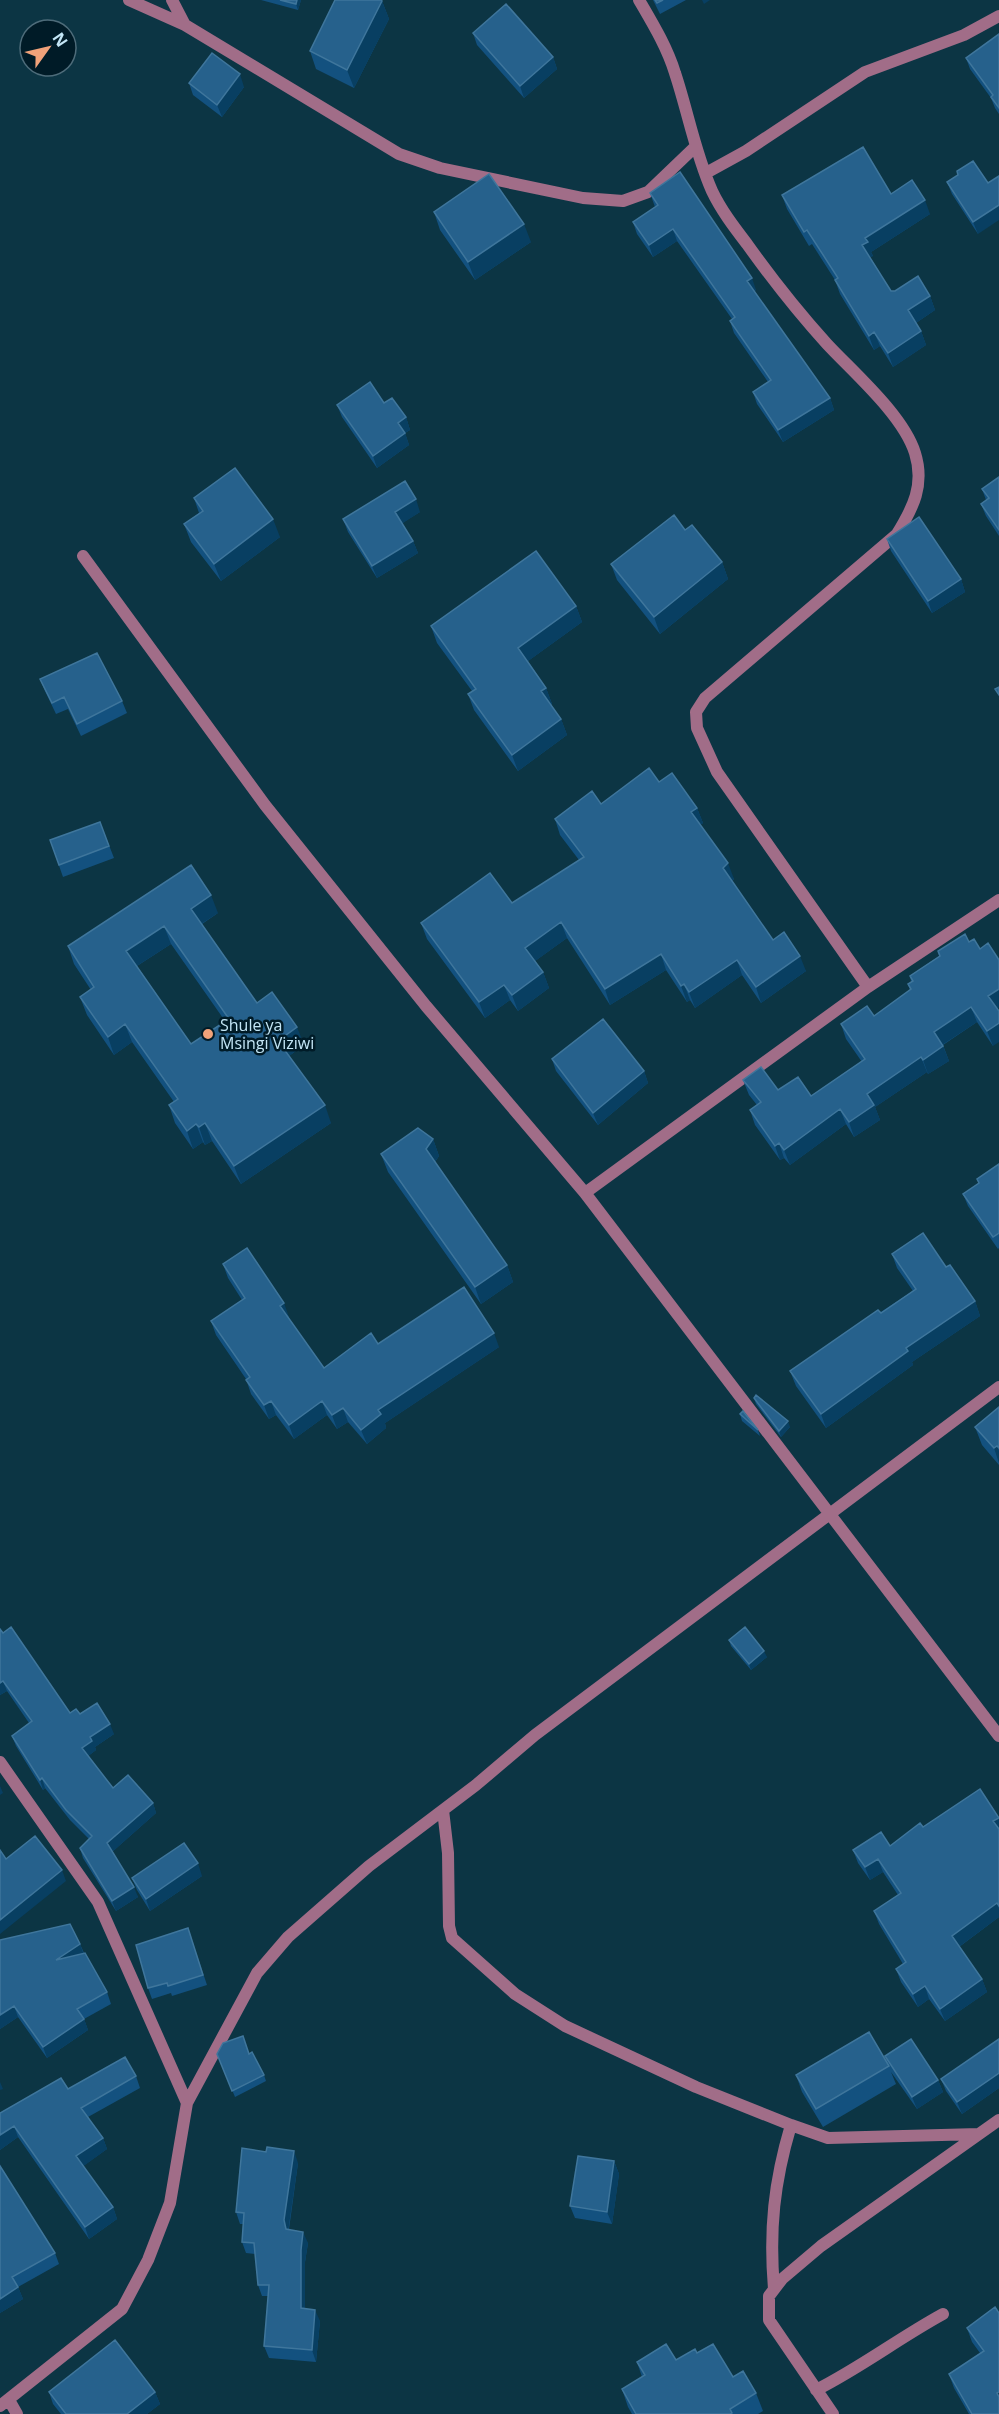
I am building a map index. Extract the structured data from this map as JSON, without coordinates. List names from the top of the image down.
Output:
{
  "places": ["Shule ya Msingi Viziwi"],
  "north": "top right"
}
